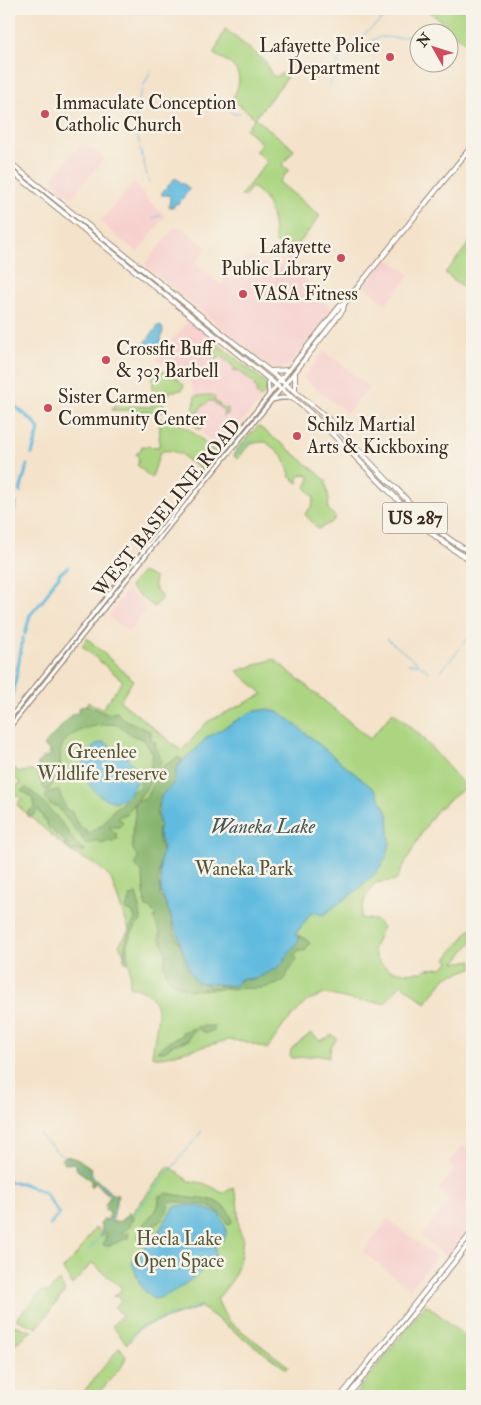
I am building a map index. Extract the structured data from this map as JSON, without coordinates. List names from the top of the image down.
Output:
{
  "streets": {
    "main road": ["WEST BASELINE ROAD", "US 287"]
  },
  "crossings": [
    ["WEST BASELINE ROAD", "US 287"]
  ],
  "water": ["Waneka Lake"],
  "parks": ["Greenlee Wildlife Preserve", "Waneka Park", "Hecla Lake Open Space"],
  "places": [
    "Lafayette Police Department",
    "Immaculate Conception Catholic Church",
    "Lafayette Public Library",
    "VASA Fitness",
    "Crossfit Buff & 303 Barbell",
    "Sister Carmen Community Center",
    "Schilz Martial Arts & Kickboxing"
  ],
  "north": "top left"
}
